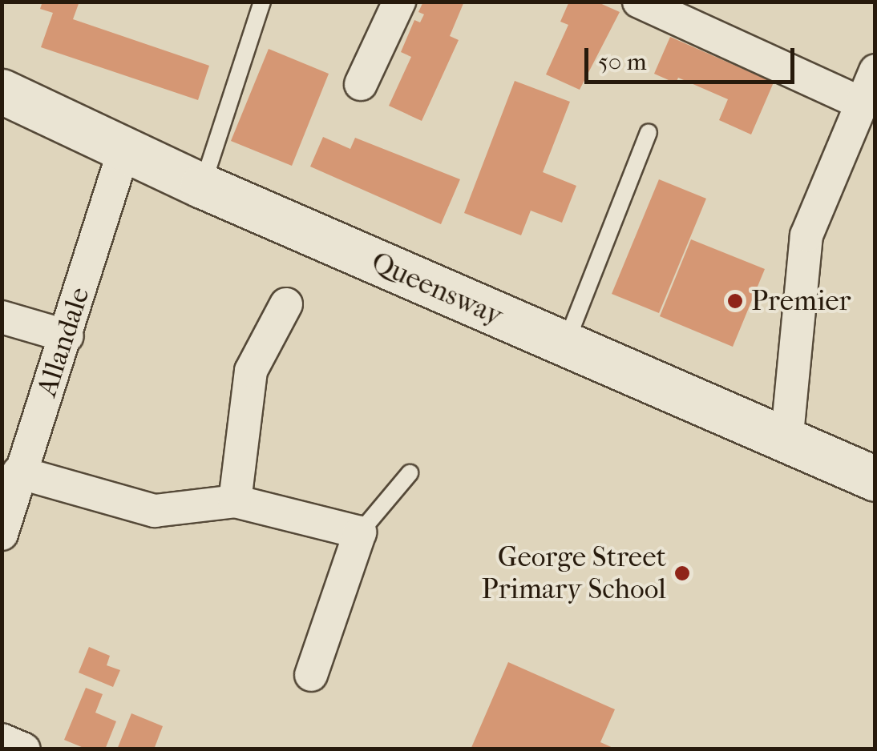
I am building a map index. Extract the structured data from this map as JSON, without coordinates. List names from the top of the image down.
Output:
{
  "streets": {
    "main road": ["Queensway"],
    "street": ["Allandale"]
  },
  "crossings": [
    ["Queensway", "Allandale"]
  ],
  "places": ["Premier", "George Street Primary School"],
  "scale_bar": "50 m"
}
